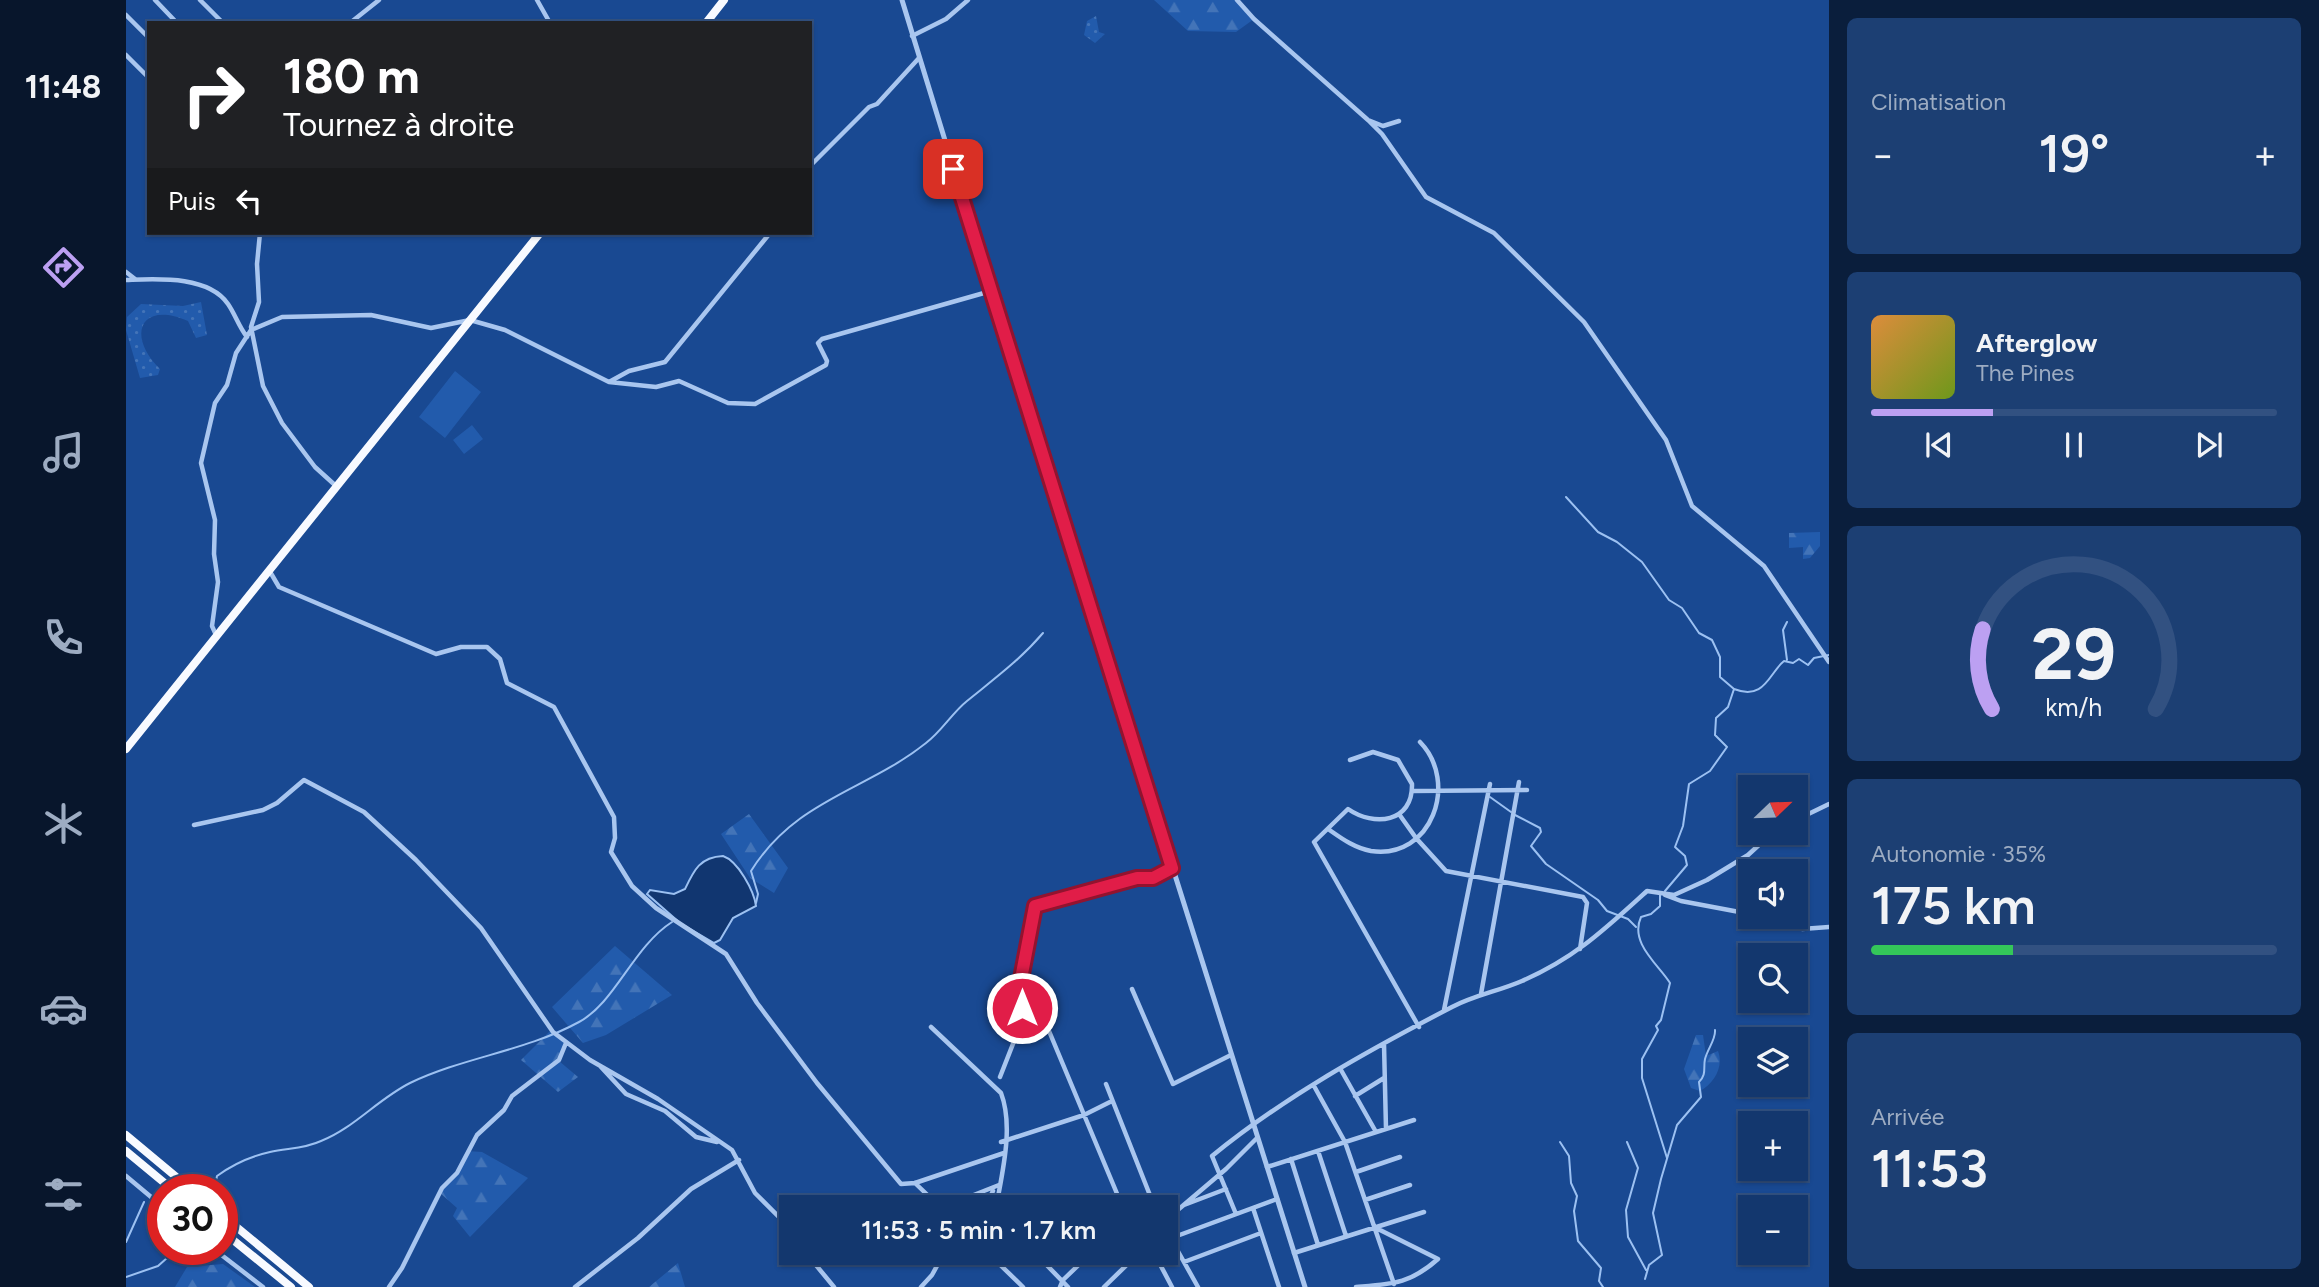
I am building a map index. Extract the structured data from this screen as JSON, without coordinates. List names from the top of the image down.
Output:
{
  "north": "top right",
  "page": {
    "tabs": "11:48",
    "tile": [
      "Climatisation",
      ["Autonomie · 35%", "175 km"],
      ["Arrivée", "11:53"]
    ],
    "turn": ["180 m", "Tournez à droite"],
    "heat": ["−", "19°", "+"],
    "then": "Puis",
    "song": ["Afterglow", "The Pines"],
    "map_buttons": ["+", "−"],
    "limit": "30",
    "trip": "11:53 · 5 min · 1.7 km",
    "gauge": ["29", "km/h"]
  }
}
